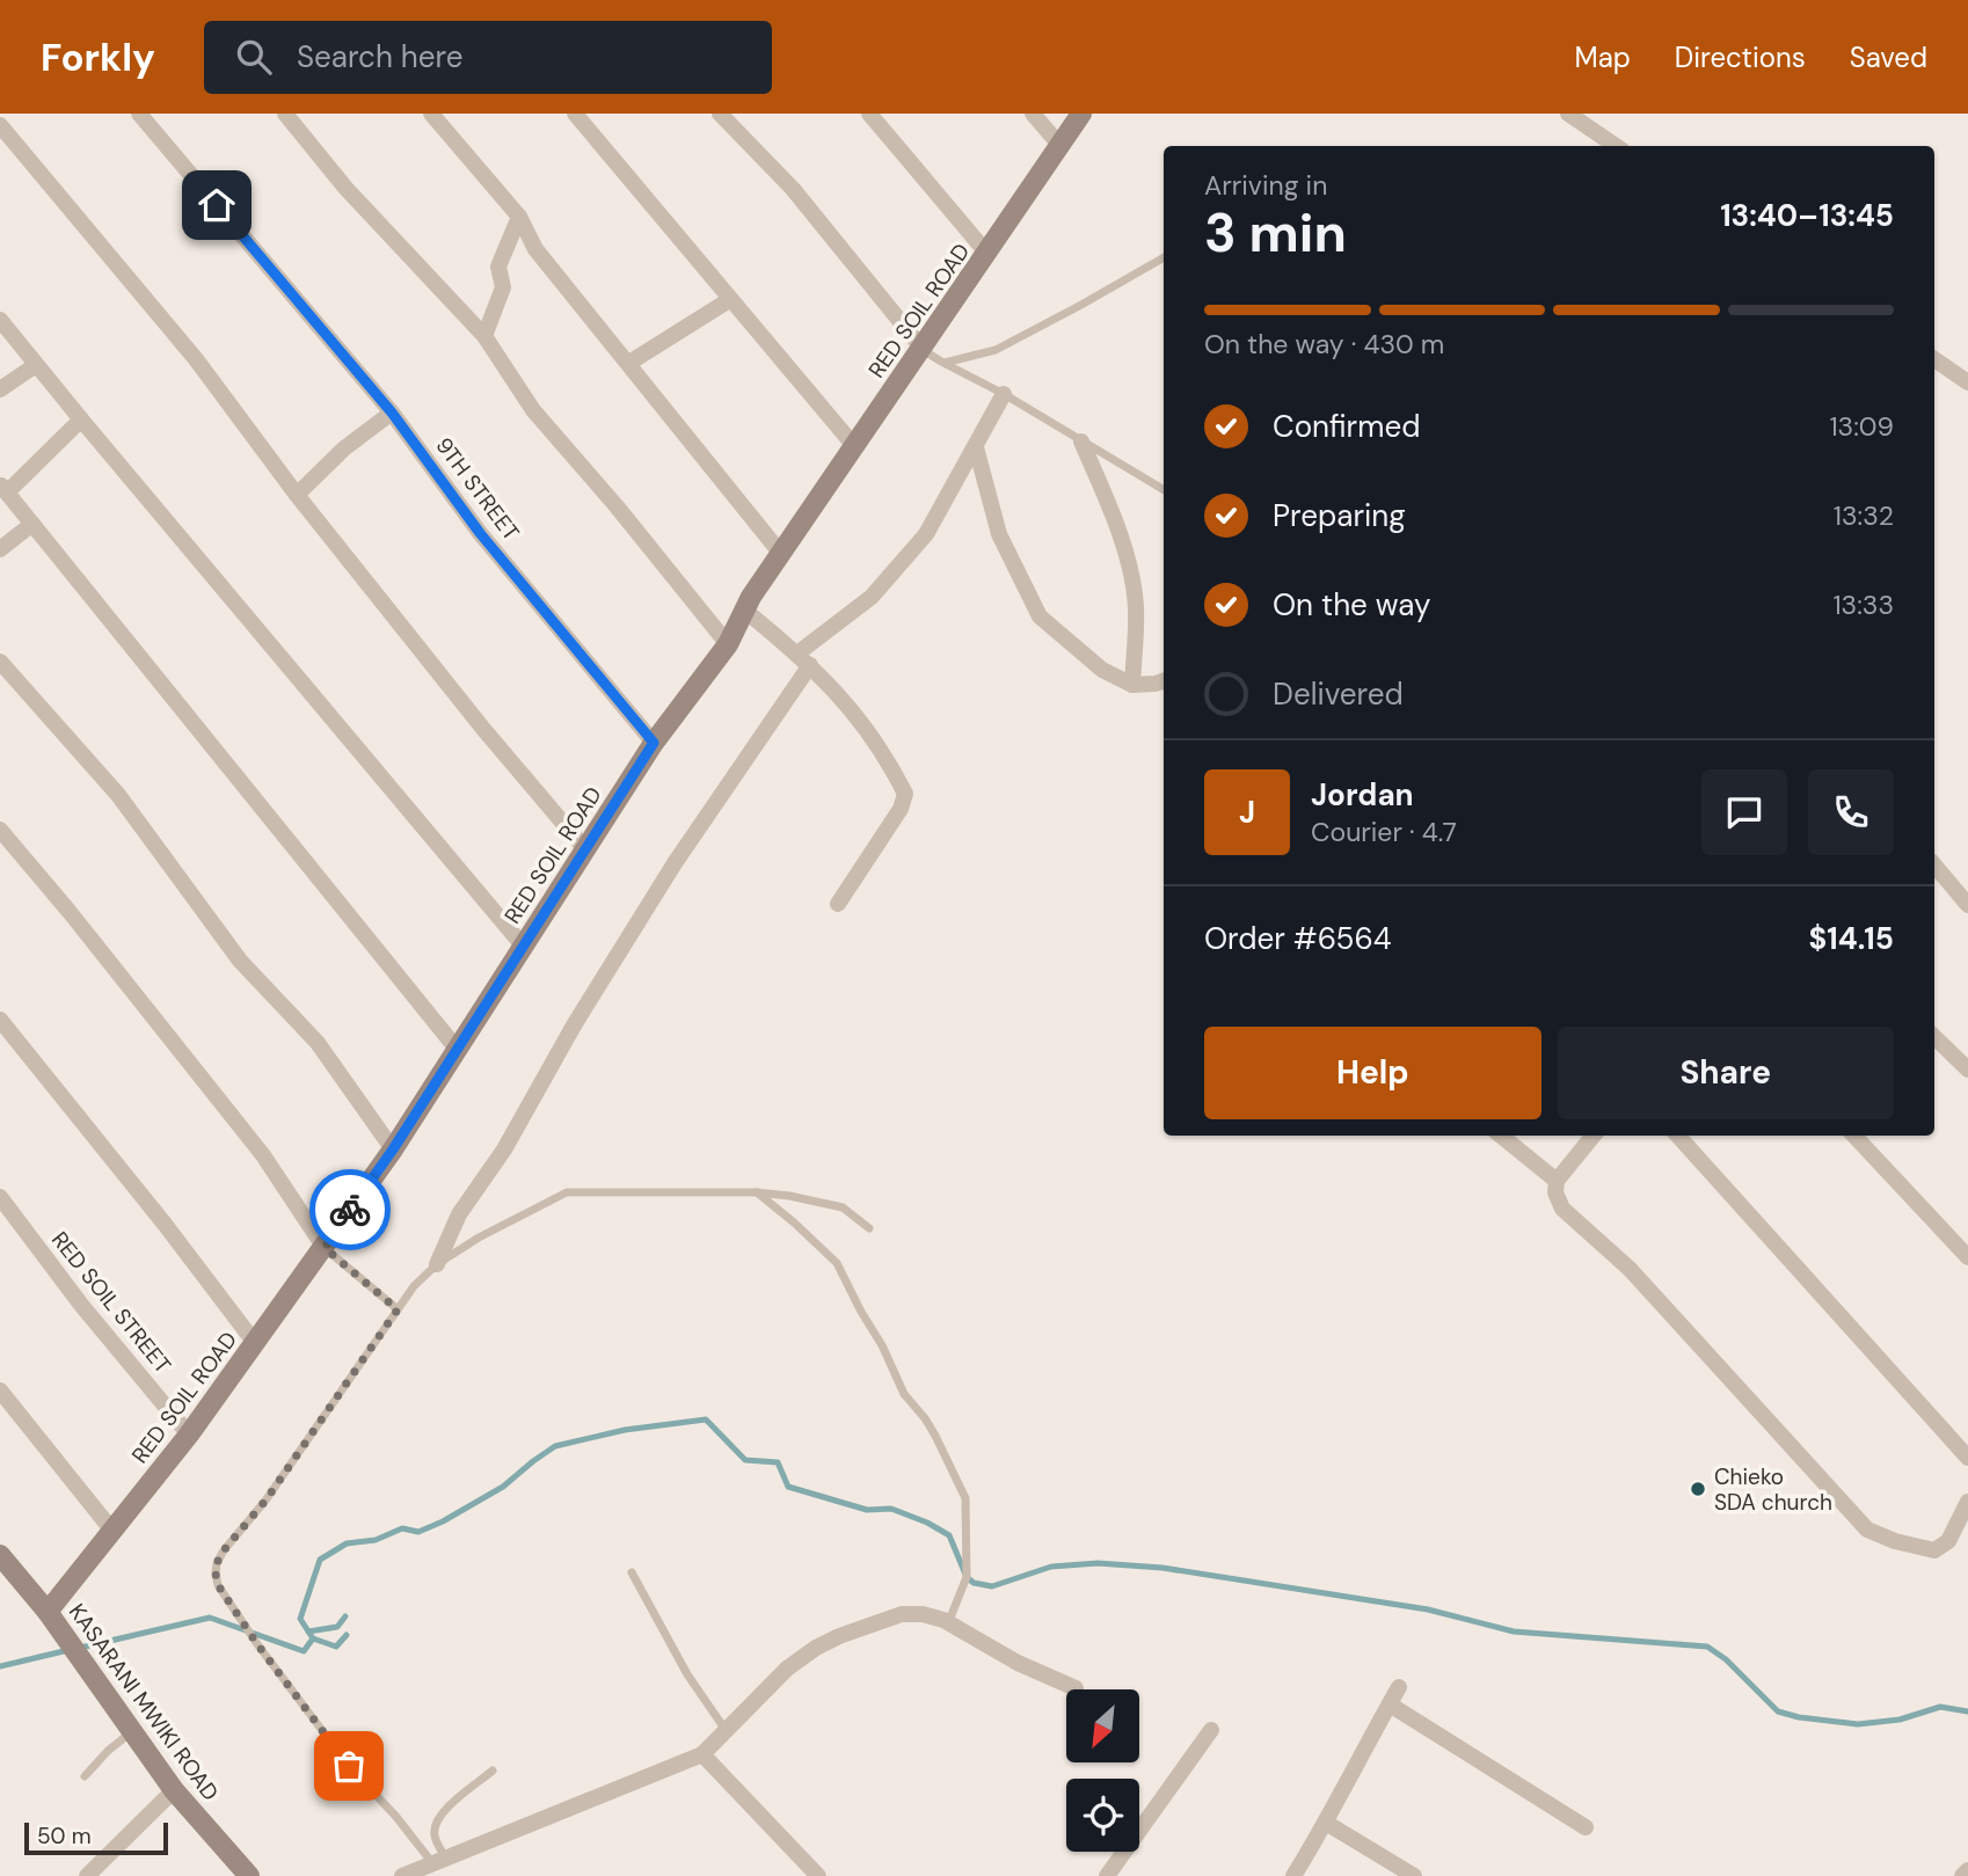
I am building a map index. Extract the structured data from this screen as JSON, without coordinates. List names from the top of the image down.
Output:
{
  "streets": {
    "street": [
      "RED SOIL ROAD",
      "9TH STREET",
      "RED SOIL STREET",
      "KASARANI MWIKI ROAD"
    ]
  },
  "crossings": [
    ["RED SOIL ROAD", "9TH STREET"],
    ["RED SOIL ROAD", "RED SOIL STREET"],
    ["RED SOIL ROAD", "KASARANI MWIKI ROAD"]
  ],
  "places": ["Chieko SDA church"],
  "scale_bar": "50 m",
  "north": "bottom left",
  "page": {
    "header": "Forkly",
    "search": "Search here",
    "nav": ["Map", "Directions", "Saved"],
    "heading": ["3 min", "Arriving in", "13:40–13:45"],
    "panel": [
      "Jordan",
      "Courier · 4.7",
      "Order #6564",
      "$14.15"
    ],
    "bar": "On the way · 430 m",
    "list": [
      ["Confirmed", "13:09"],
      ["Preparing", "13:32"],
      ["On the way", "13:33"],
      "Delivered"
    ],
    "round": "J",
    "buttons": ["Help", "Share"],
    "scale": "50 m"
  }
}
